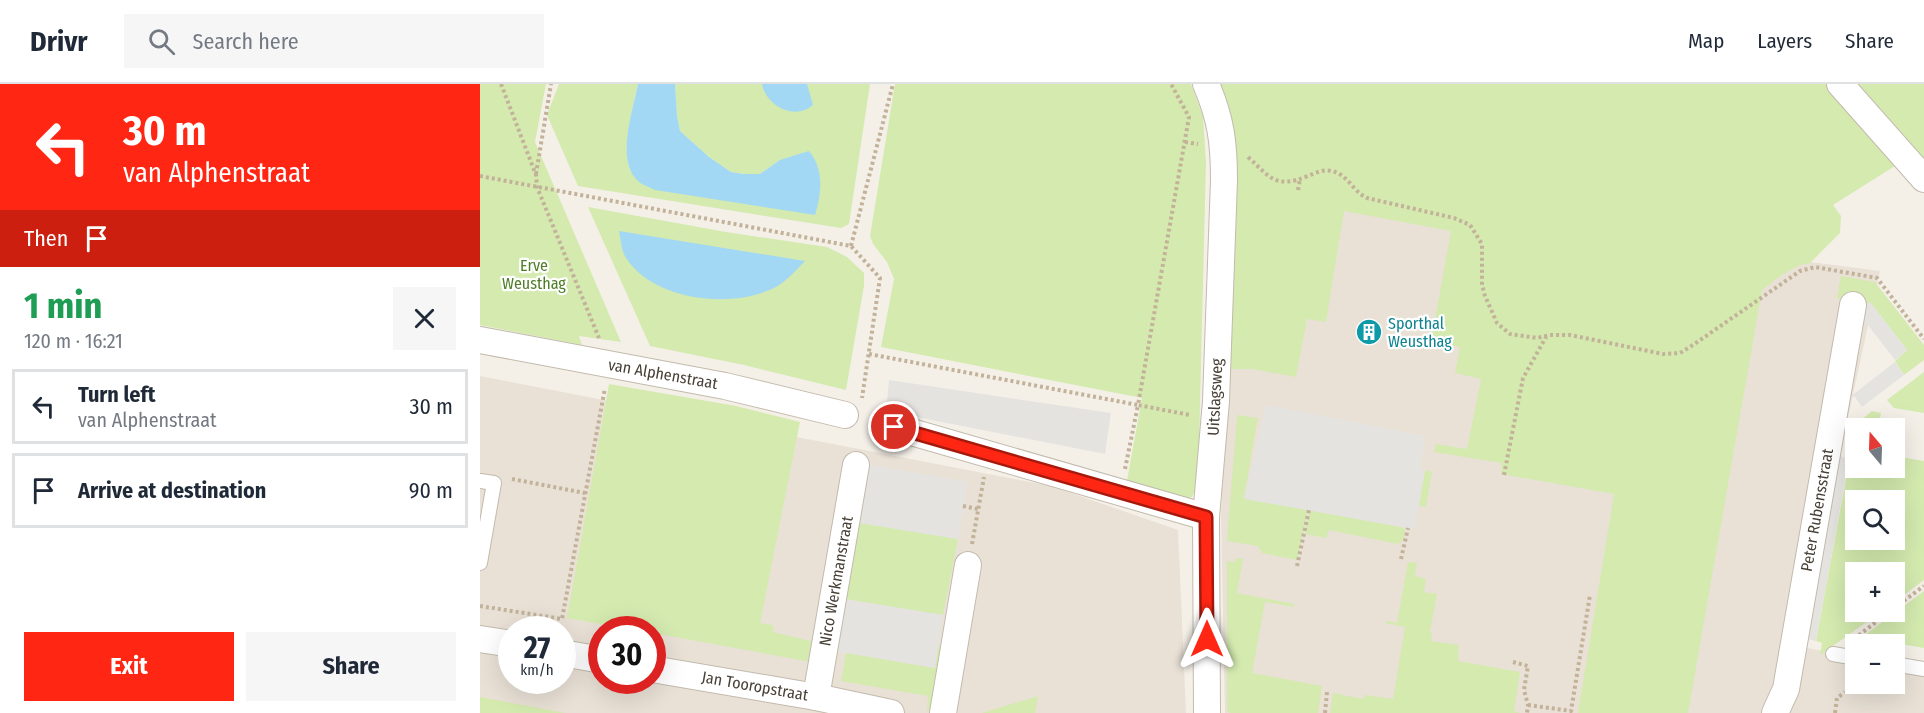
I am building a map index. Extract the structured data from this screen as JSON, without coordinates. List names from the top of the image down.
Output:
{
  "streets": {
    "street": [
      "van Alphenstraat",
      "Uitslagsweg",
      "Peter Rubensstraat",
      "Nico Werkmanstraat",
      "Jan Tooropstraat"
    ]
  },
  "crossings": [
    ["Nico Werkmanstraat", "Jan Tooropstraat"]
  ],
  "parks": ["Erve Weusthag"],
  "places": {
    "building": ["Sporthal Weusthag"]
  },
  "north": "top",
  "page": {
    "header": "Drivr",
    "search": "Search here",
    "nav": ["Map", "Layers", "Share"],
    "turn": ["30 m", "van Alphenstraat"],
    "then": "Then",
    "heading": ["1 min", "120 m · 16:21"],
    "list": [
      {
        "name": "Turn left",
        "note": "van Alphenstraat",
        "value": "30 m"
      },
      {
        "name": "Arrive at destination",
        "value": "90 m"
      }
    ],
    "map_buttons": ["+", "−"],
    "speed": "27 km/h",
    "limit": "30",
    "buttons": ["Exit", "Share"]
  }
}
